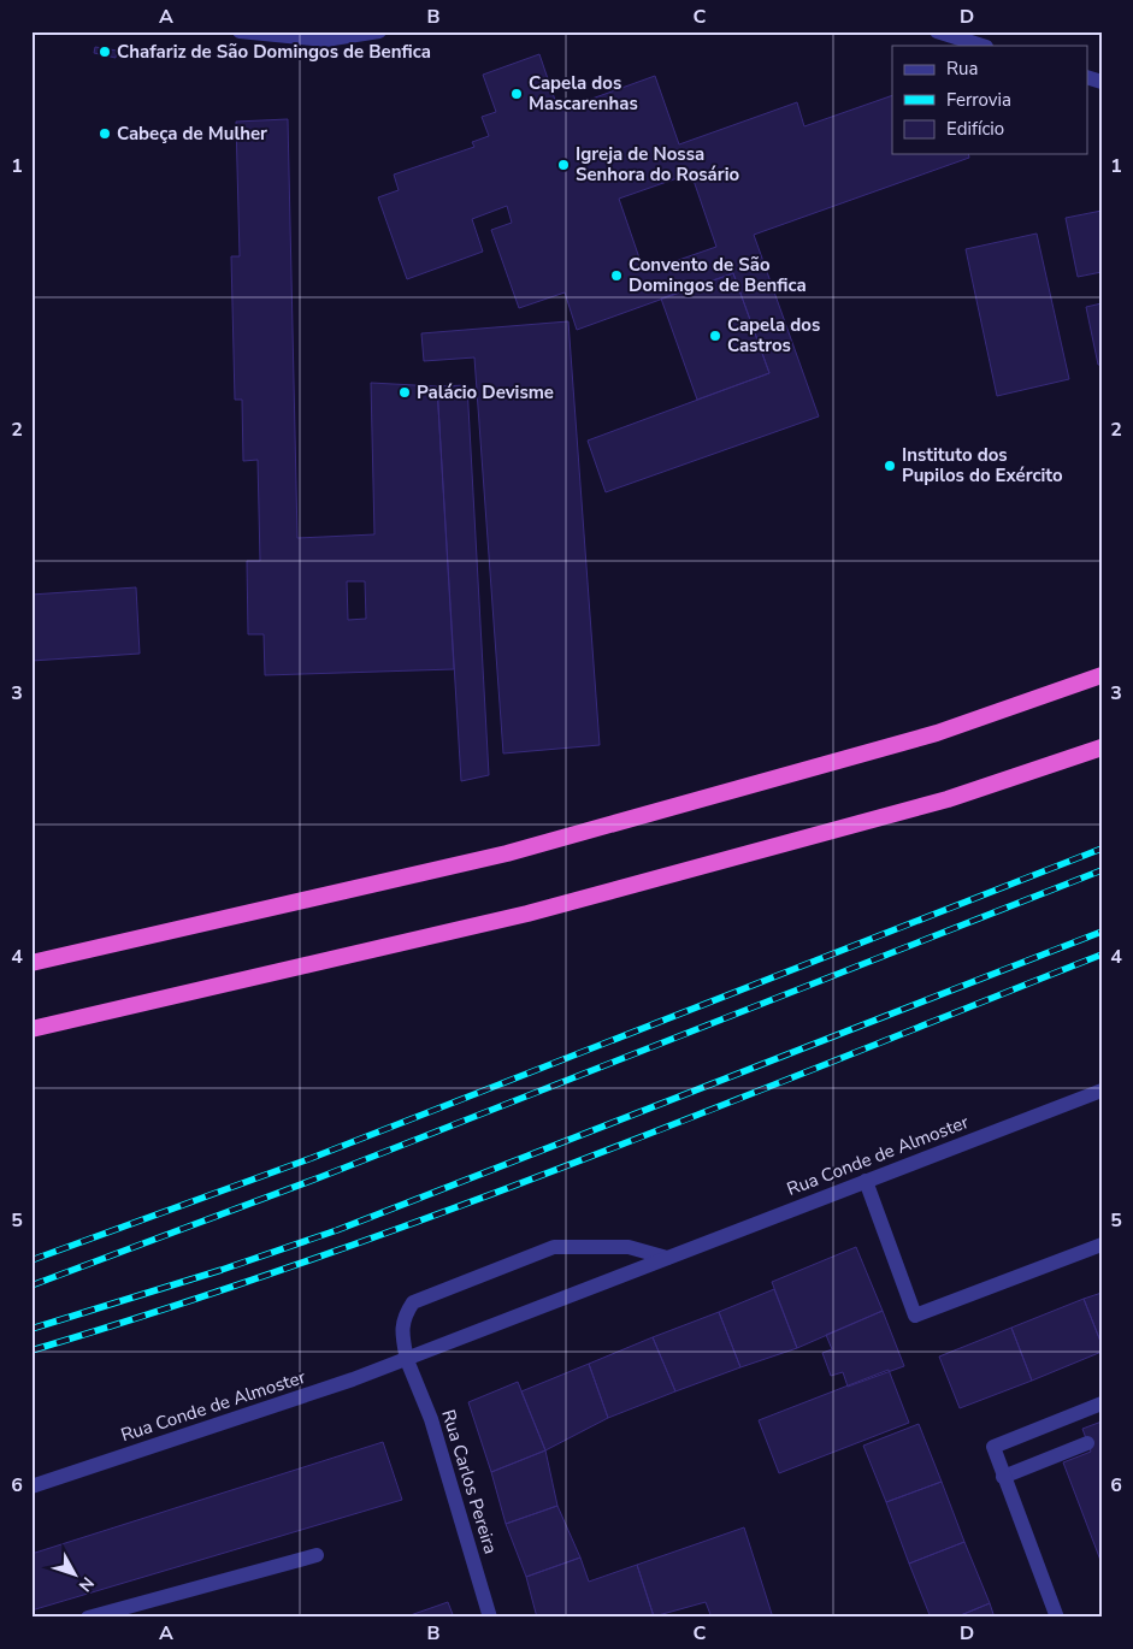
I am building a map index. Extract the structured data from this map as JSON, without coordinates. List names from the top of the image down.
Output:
{
  "streets": {
    "street": ["Rua Conde de Almoster", "Rua Carlos Pereira"]
  },
  "crossings": [
    ["Rua Conde de Almoster", "Rua Carlos Pereira"]
  ],
  "places": [
    "Chafariz de São Domingos de Benfica",
    "Capela dos Mascarenhas",
    "Cabeça de Mulher",
    "Igreja de Nossa Senhora do Rosário",
    "Convento de São Domingos de Benfica",
    "Capela dos Castros",
    "Palácio Devisme",
    "Instituto dos Pupilos do Exército"
  ],
  "legend": ["Rua", "Ferrovia", "Edifício"],
  "north": "bottom right",
  "grid": {
    "columns": [
      "A",
      "B",
      "C",
      "D"
    ],
    "rows": [
      "1",
      "2",
      "3",
      "4",
      "5",
      "6"
    ]
  }
}
